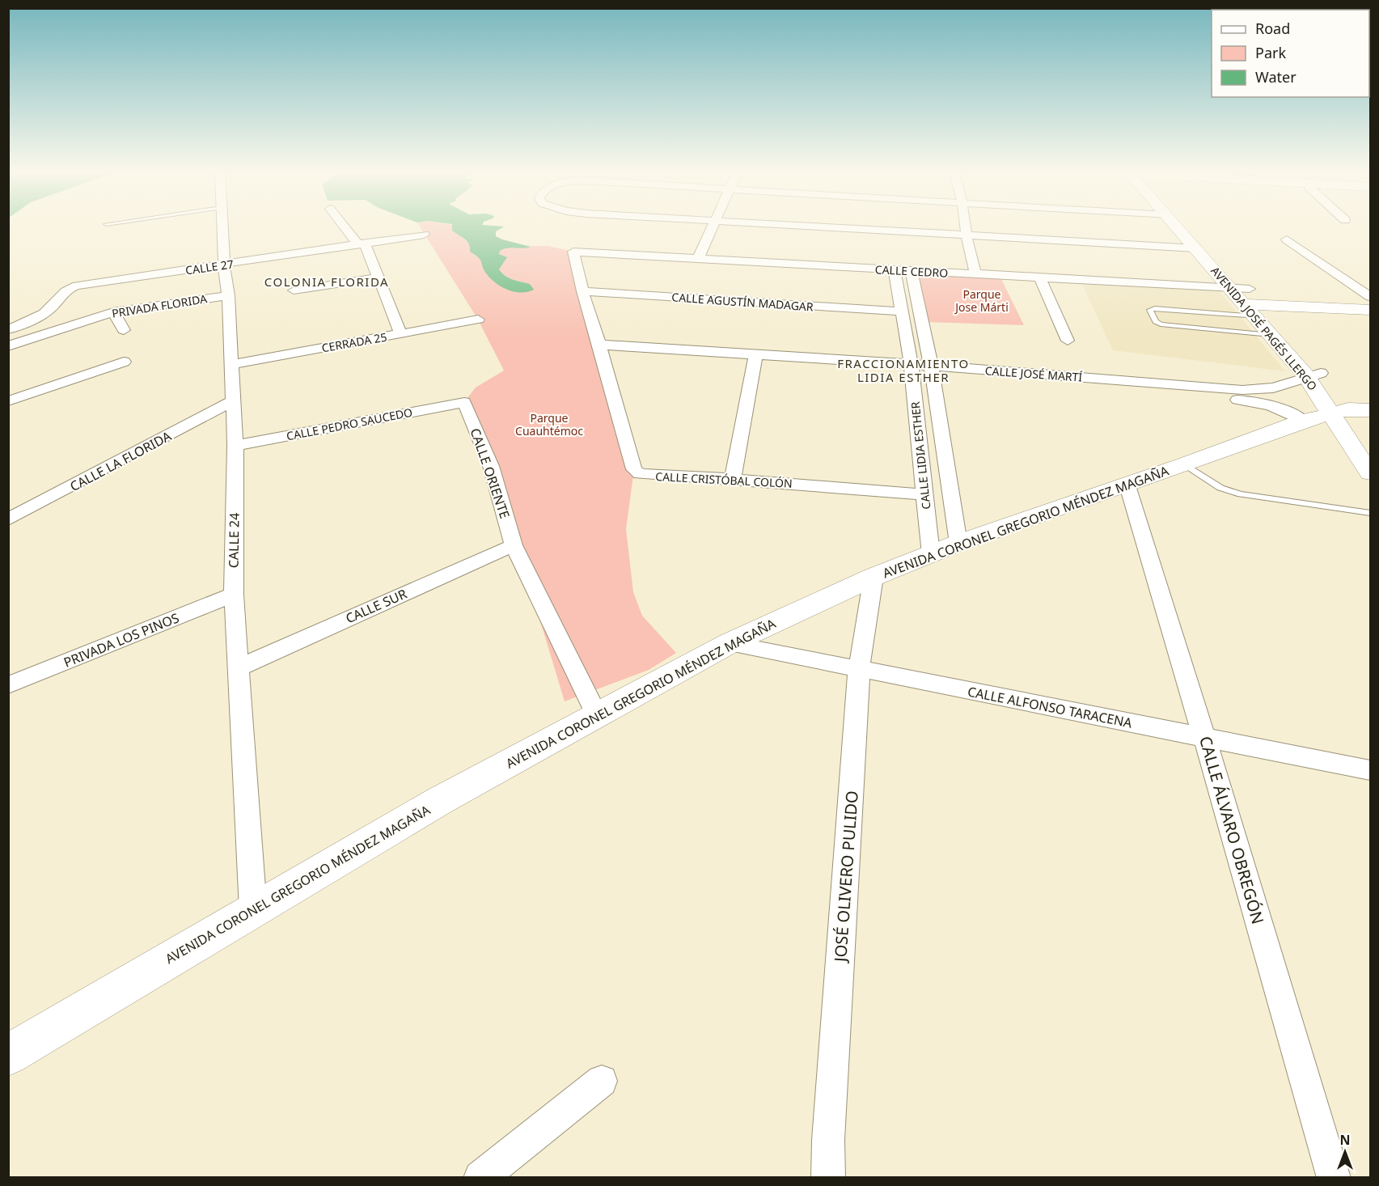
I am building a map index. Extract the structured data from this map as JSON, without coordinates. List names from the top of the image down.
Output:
{
  "streets": {
    "main road": ["AVENIDA JOSÉ PAGÉS LLERGO", "AVENIDA CORONEL GREGORIO MÉNDEZ MAGAÑA"],
    "street": [
      "CALLE 27",
      "CALLE CEDRO",
      "CALLE AGUSTÍN MADAGAR",
      "PRIVADA FLORIDA",
      "CERRADA 25",
      "CALLE JOSÉ MARTÍ",
      "CALLE PEDRO SAUCEDO",
      "CALLE LIDIA ESTHER",
      "CALLE LA FLORIDA",
      "CALLE ORIENTE",
      "CALLE CRISTÓBAL COLÓN",
      "CALLE 24",
      "CALLE SUR",
      "PRIVADA LOS PINOS",
      "CALLE ALFONSO TARACENA",
      "CALLE ÁLVARO OBREGÓN",
      "JOSÉ OLIVERO PULIDO"
    ]
  },
  "crossings": [
    ["CALLE 27", "CALLE 24"],
    ["CALLE CEDRO", "AVENIDA JOSÉ PAGÉS LLERGO"],
    ["CALLE CEDRO", "CALLE LIDIA ESTHER"],
    ["CALLE CEDRO", "CALLE CRISTÓBAL COLÓN"],
    ["CALLE AGUSTÍN MADAGAR", "CALLE LIDIA ESTHER"],
    ["CALLE AGUSTÍN MADAGAR", "CALLE CRISTÓBAL COLÓN"],
    ["PRIVADA FLORIDA", "CALLE 24"],
    ["AVENIDA JOSÉ PAGÉS LLERGO", "CALLE JOSÉ MARTÍ"],
    ["AVENIDA JOSÉ PAGÉS LLERGO", "AVENIDA CORONEL GREGORIO MÉNDEZ MAGAÑA"],
    ["CERRADA 25", "CALLE 24"],
    ["CALLE JOSÉ MARTÍ", "CALLE LIDIA ESTHER"],
    ["CALLE JOSÉ MARTÍ", "CALLE CRISTÓBAL COLÓN"],
    ["CALLE JOSÉ MARTÍ", "AVENIDA CORONEL GREGORIO MÉNDEZ MAGAÑA"],
    ["CALLE PEDRO SAUCEDO", "CALLE ORIENTE"],
    ["CALLE PEDRO SAUCEDO", "CALLE 24"],
    ["CALLE LIDIA ESTHER", "CALLE CRISTÓBAL COLÓN"],
    ["CALLE LIDIA ESTHER", "AVENIDA CORONEL GREGORIO MÉNDEZ MAGAÑA"],
    ["CALLE LA FLORIDA", "CALLE 24"],
    ["CALLE ORIENTE", "AVENIDA CORONEL GREGORIO MÉNDEZ MAGAÑA"],
    ["CALLE ORIENTE", "CALLE SUR"],
    ["AVENIDA CORONEL GREGORIO MÉNDEZ MAGAÑA", "CALLE 24"],
    ["AVENIDA CORONEL GREGORIO MÉNDEZ MAGAÑA", "CALLE ALFONSO TARACENA"],
    ["AVENIDA CORONEL GREGORIO MÉNDEZ MAGAÑA", "CALLE ÁLVARO OBREGÓN"],
    ["AVENIDA CORONEL GREGORIO MÉNDEZ MAGAÑA", "JOSÉ OLIVERO PULIDO"],
    ["CALLE 24", "CALLE SUR"],
    ["CALLE 24", "PRIVADA LOS PINOS"],
    ["CALLE ALFONSO TARACENA", "CALLE ÁLVARO OBREGÓN"],
    ["CALLE ALFONSO TARACENA", "JOSÉ OLIVERO PULIDO"]
  ],
  "districts": ["COLONIA FLORIDA", "FRACCIONAMIENTO LIDIA ESTHER"],
  "parks": ["Parque Jose Márti", "Parque Cuauhtémoc"],
  "legend": ["Road", "Park", "Water"],
  "north": "top"
}
